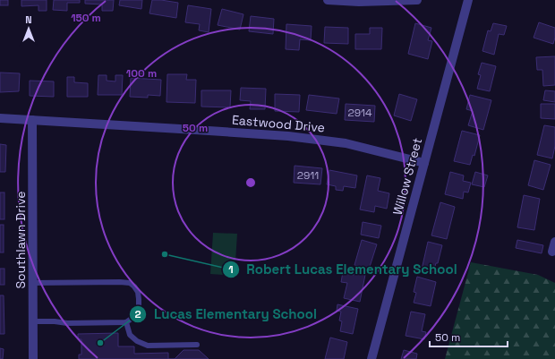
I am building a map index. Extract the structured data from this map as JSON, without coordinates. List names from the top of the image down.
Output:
{
  "streets": {
    "street": ["Eastwood Drive", "Willow Street", "Southlawn Drive"]
  },
  "crossings": [
    ["Eastwood Drive", "Willow Street"],
    ["Eastwood Drive", "Southlawn Drive"]
  ],
  "places": ["Robert Lucas Elementary School", "Lucas Elementary School"],
  "house_numbers": ["2914", "2911"],
  "scale_bar": "50 m",
  "north": "top",
  "rings": ["150 m", "100 m", "50 m"]
}
